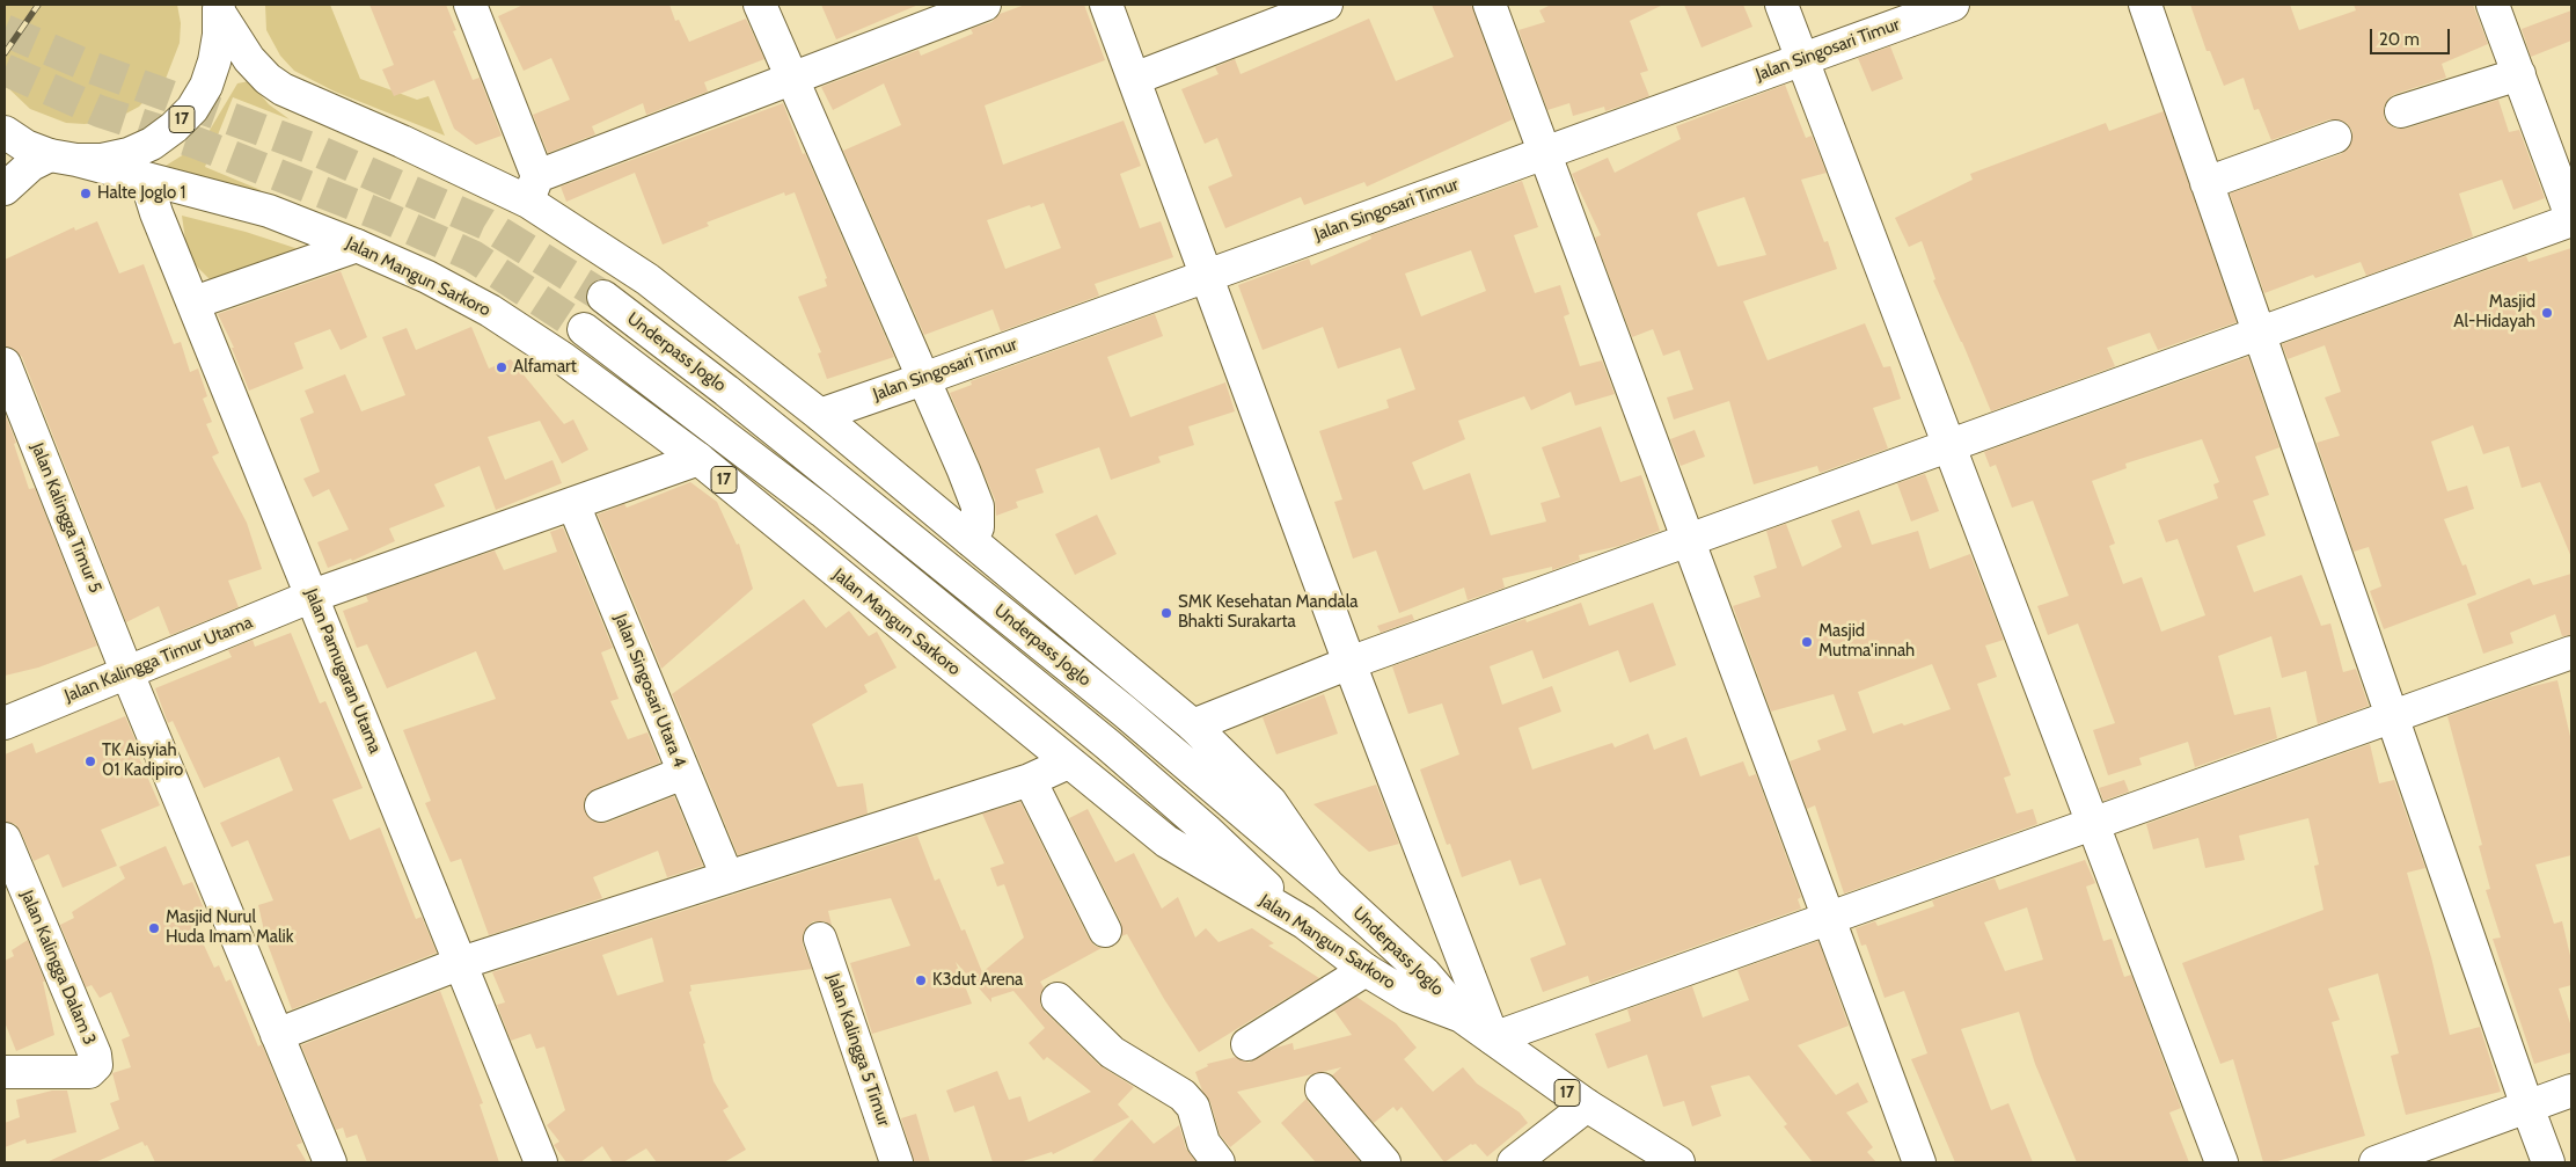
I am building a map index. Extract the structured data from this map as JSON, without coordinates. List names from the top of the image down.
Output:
{
  "streets": {
    "main road": [
      "Jalan Singosari Timur",
      "17",
      "Jalan Mangun Sarkoro",
      "Underpass Joglo",
      "Jalan Kalingga Timur 5",
      "Jalan Kalingga Timur Utama",
      "Jalan Pamugaran Utama",
      "Jalan Singosari Utara 4",
      "Jalan Kalingga Dalam 3",
      "Jalan Kalingga 5 Timur"
    ]
  },
  "crossings": [
    ["Jalan Singosari Timur", "17"],
    ["17", "Jalan Mangun Sarkoro"],
    ["17", "Underpass Joglo"],
    ["Jalan Mangun Sarkoro", "Underpass Joglo"],
    ["Jalan Mangun Sarkoro", "Jalan Kalingga Timur Utama"],
    ["Jalan Mangun Sarkoro", "Jalan Pamugaran Utama"],
    ["Jalan Kalingga Timur 5", "Jalan Kalingga Timur Utama"],
    ["Jalan Kalingga Timur Utama", "Jalan Pamugaran Utama"],
    ["Jalan Kalingga Timur Utama", "Jalan Singosari Utara 4"]
  ],
  "places": [
    "Halte Joglo 1",
    "Masjid Al-Hidayah",
    "Alfamart",
    "SMK Kesehatan Mandala Bhakti Surakarta",
    "Masjid Mutma'innah",
    "TK Aisyiah 01 Kadipiro",
    "Masjid Nurul Huda Imam Malik",
    "K3dut Arena"
  ],
  "scale_bar": "20 m"
}
